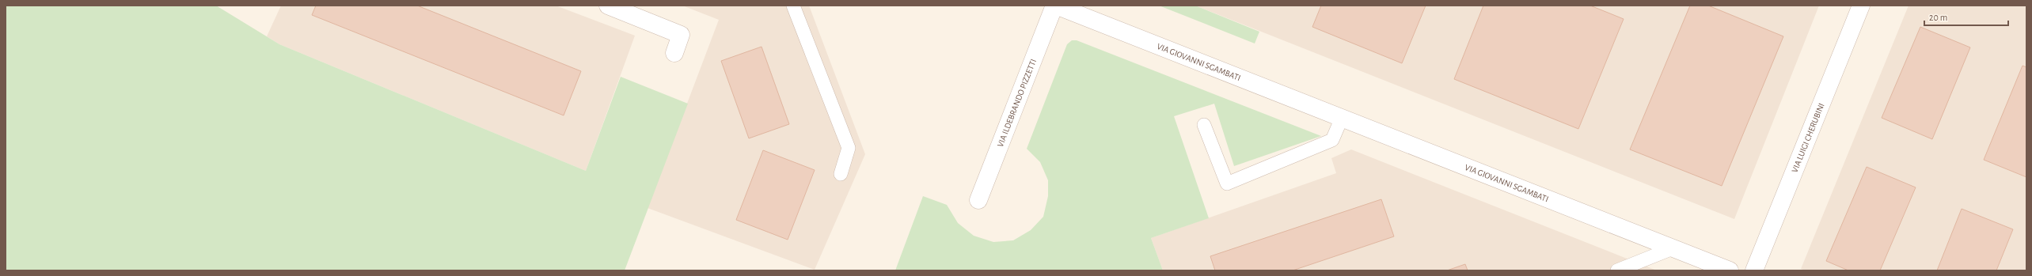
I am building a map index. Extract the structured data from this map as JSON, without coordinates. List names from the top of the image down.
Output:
{
  "streets": {
    "street": ["VIA GIOVANNI SGAMBATI", "VIA ILDEBRANDO PIZZETTI", "VIA LUIGI CHERUBINI"]
  },
  "crossings": [
    ["VIA GIOVANNI SGAMBATI", "VIA ILDEBRANDO PIZZETTI"]
  ],
  "scale_bar": "20 m"
}
